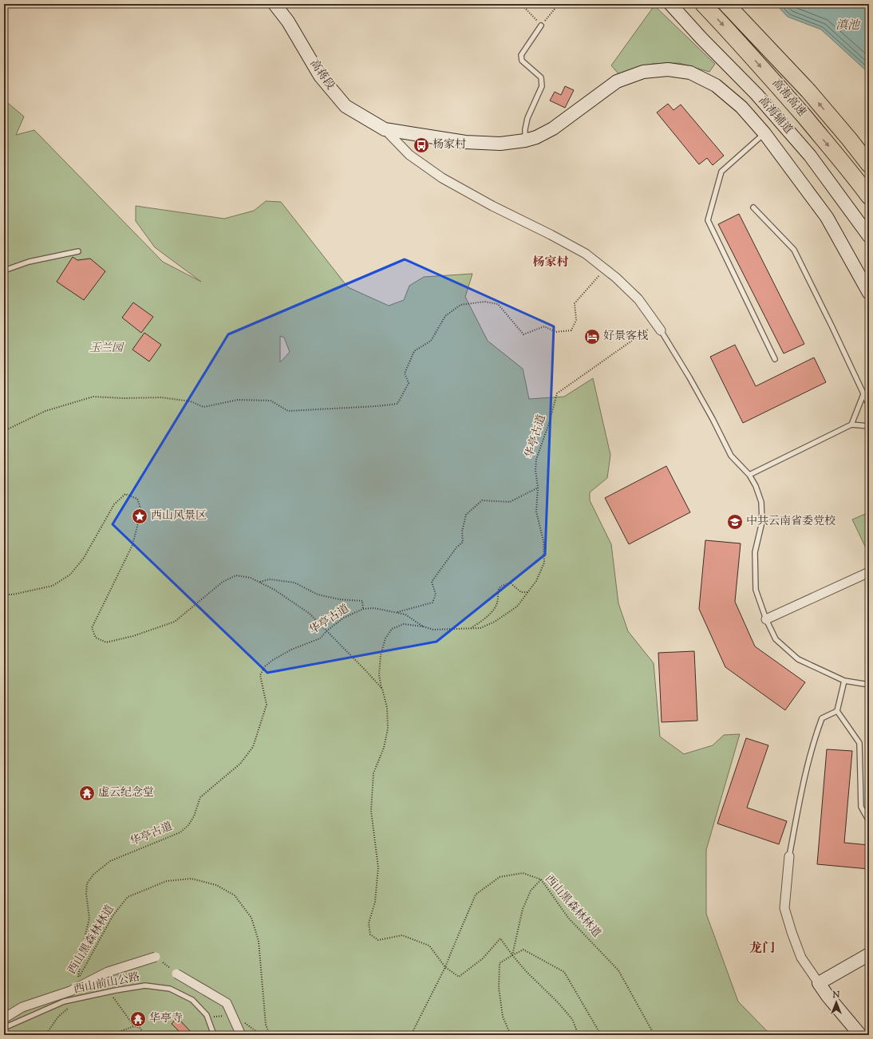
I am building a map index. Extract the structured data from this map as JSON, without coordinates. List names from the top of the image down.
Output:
{
  "streets": {
    "highway": ["高海高速"],
    "main road": ["高蒋段", "高海辅道"],
    "lane": ["西山前山公路"],
    "path": ["华亭古道", "西山黑森林林道"]
  },
  "crossings": [
    ["华亭古道", "西山黑森林林道"]
  ],
  "districts": ["杨家村", "龙门"],
  "water": ["滇池"],
  "parks": ["玉兰园"],
  "places": {
    "bus stop": ["杨家村"],
    "hotel": ["好景客栈"],
    "place": ["西山风景区"],
    "school or university": ["中共云南省委党校"],
    "temple": ["虚云纪念堂", "华亭寺"]
  },
  "north": "top"
}
